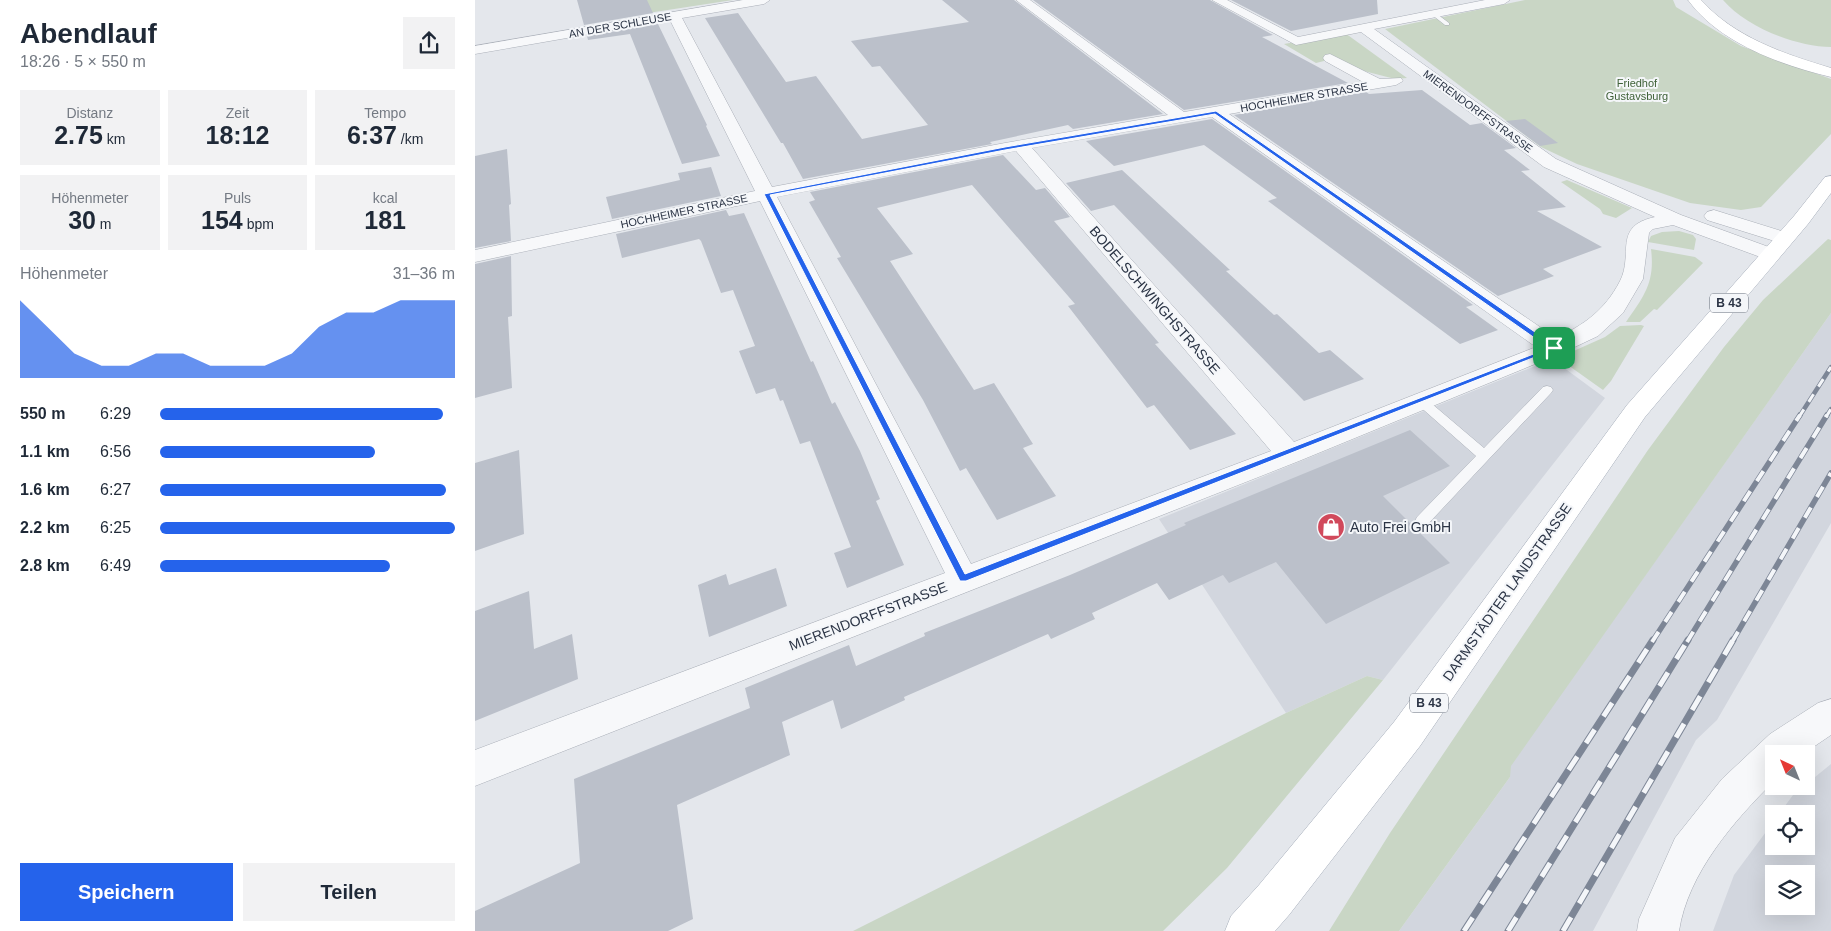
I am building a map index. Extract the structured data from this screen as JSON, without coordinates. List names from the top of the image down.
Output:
{
  "streets": {
    "main road": ["B 43", "DARMSTÄDTER LANDSTRASSE"],
    "street": [
      "AN DER SCHLEUSE",
      "HOCHHEIMER STRASSE",
      "MIERENDORFFSTRASSE",
      "BODELSCHWINGHSTRASSE"
    ]
  },
  "crossings": [
    ["HOCHHEIMER STRASSE", "BODELSCHWINGHSTRASSE"],
    ["MIERENDORFFSTRASSE", "BODELSCHWINGHSTRASSE"],
    ["MIERENDORFFSTRASSE", "B 43"],
    ["MIERENDORFFSTRASSE", "DARMSTÄDTER LANDSTRASSE"],
    ["B 43", "DARMSTÄDTER LANDSTRASSE"]
  ],
  "parks": ["Friedhof Gustavsburg"],
  "places": {
    "shop": ["Auto Frei GmbH"]
  },
  "north": "top left",
  "page": {
    "heading": ["Abendlauf", "18:26 · 5 × 550 m"],
    "stats": [
      ["Distanz", "2.75 km"],
      ["Zeit", "18:12"],
      ["Tempo", "6:37 /km"],
      ["Höhenmeter", "30 m"],
      ["Puls", "154 bpm"],
      ["kcal", "181"]
    ],
    "chart": ["Höhenmeter", "31–36 m"],
    "list": [
      {
        "name": "550 m",
        "note": "6:29"
      },
      {
        "name": "1.1 km",
        "note": "6:56"
      },
      {
        "name": "1.6 km",
        "note": "6:27"
      },
      {
        "name": "2.2 km",
        "note": "6:25"
      },
      {
        "name": "2.8 km",
        "note": "6:49"
      }
    ],
    "buttons": ["Speichern", "Teilen"]
  }
}
